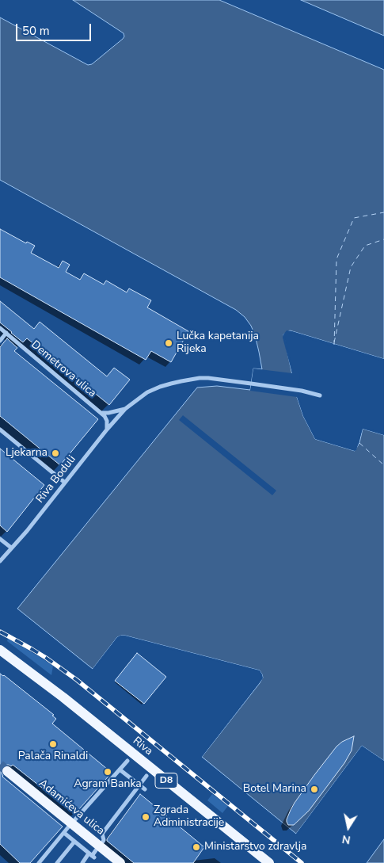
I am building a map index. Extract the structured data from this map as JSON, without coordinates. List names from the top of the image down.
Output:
{
  "streets": {
    "main road": ["Riva", "D8", "Adamićeva ulica"],
    "street": ["Demetrova ulica", "Riva Boduli"]
  },
  "crossings": [
    ["Demetrova ulica", "Riva Boduli"]
  ],
  "places": [
    "Lučka kapetanija Rijeka",
    "Ljekarna",
    "Palača Rinaldi",
    "Agram Banka",
    "Botel Marina",
    "Zgrada Administracije",
    "Ministarstvo zdravlja"
  ],
  "scale_bar": "50 m",
  "north": "bottom"
}
